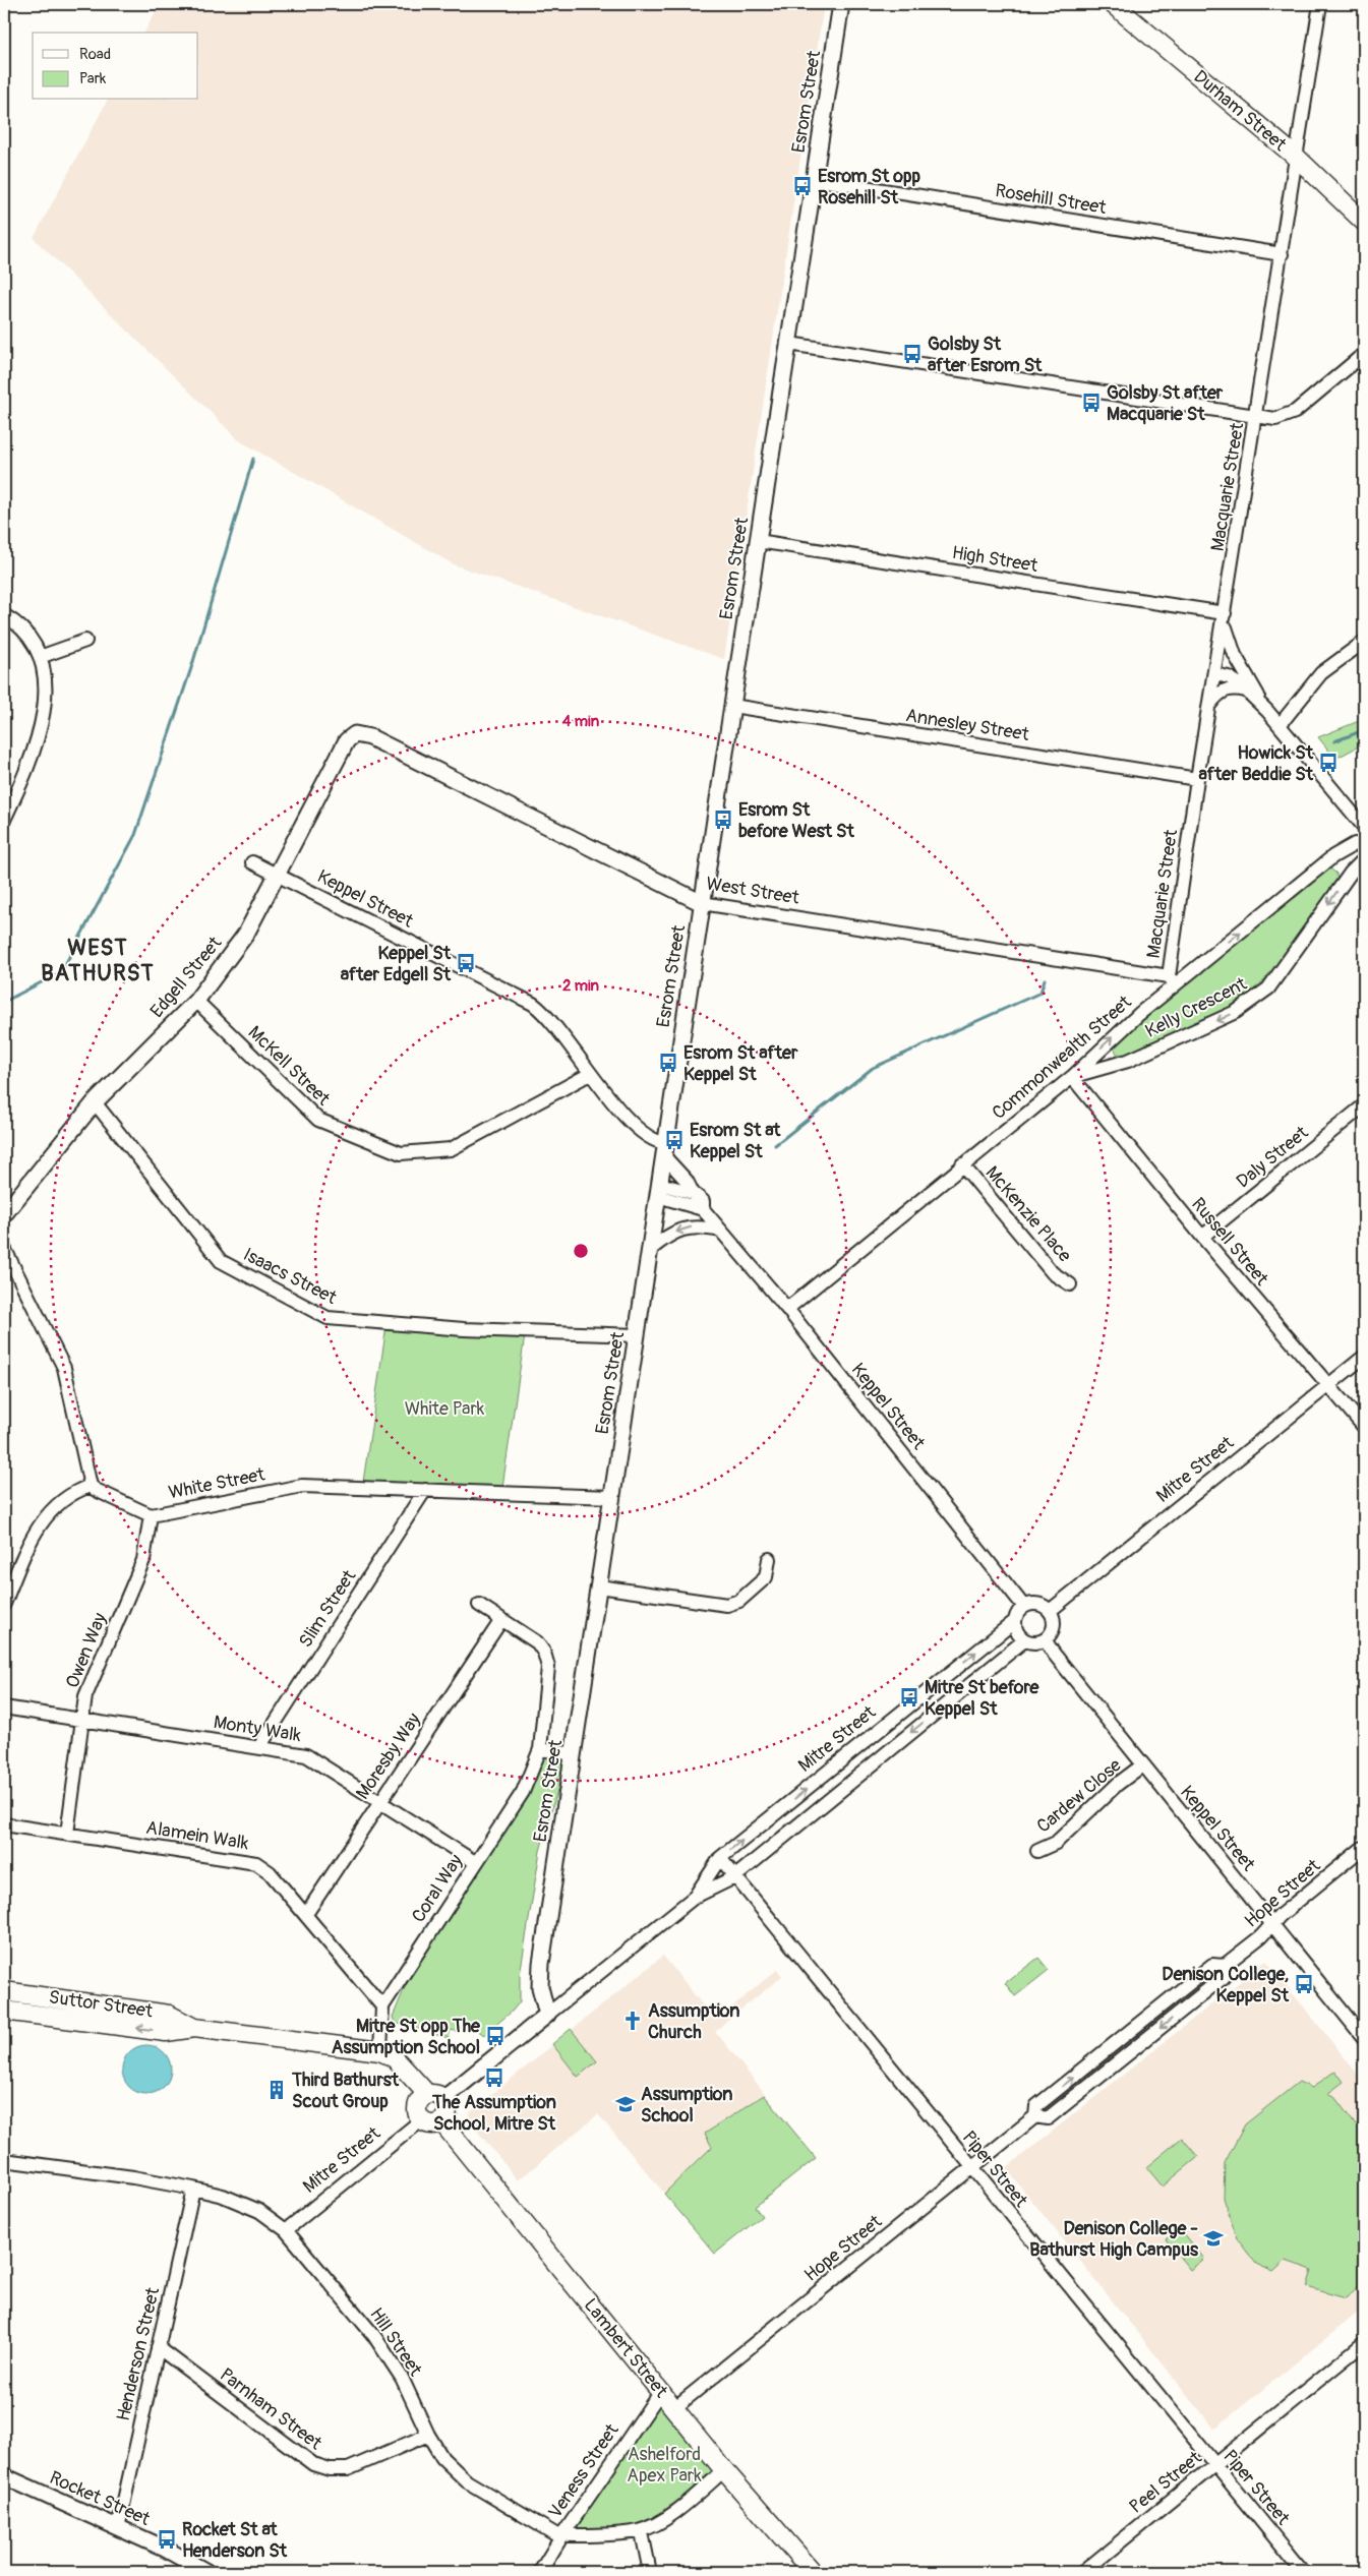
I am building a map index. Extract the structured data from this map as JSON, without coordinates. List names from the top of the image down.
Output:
{
  "streets": {
    "main road": ["Durham Street", "Suttor Street", "Lambert Street"],
    "street": [
      "Esrom Street",
      "Rosehill Street",
      "Macquarie Street",
      "High Street",
      "Annesley Street",
      "West Street",
      "Keppel Street",
      "Edgell Street",
      "Kelly Crescent",
      "Commonwealth Street",
      "McKell Street",
      "Daly Street",
      "McKenzie Place",
      "Russell Street",
      "Isaacs Street",
      "Mitre Street",
      "White Street",
      "Slim Street",
      "Owen Way",
      "Monty Walk",
      "Moresby Way",
      "Cardew Close",
      "Alamein Walk",
      "Coral Way",
      "Hope Street",
      "Piper Street",
      "Hill Street",
      "Henderson Street",
      "Parnham Street",
      "Veness Street",
      "Peel Street",
      "Rocket Street"
    ]
  },
  "crossings": [
    ["Esrom Street", "Rosehill Street"],
    ["Esrom Street", "High Street"],
    ["Esrom Street", "Annesley Street"],
    ["Esrom Street", "West Street"],
    ["Esrom Street", "Keppel Street"],
    ["Esrom Street", "Isaacs Street"],
    ["Esrom Street", "Mitre Street"],
    ["Esrom Street", "White Street"],
    ["Durham Street", "Macquarie Street"],
    ["Rosehill Street", "Macquarie Street"],
    ["Macquarie Street", "High Street"],
    ["Macquarie Street", "Annesley Street"],
    ["Macquarie Street", "West Street"],
    ["Macquarie Street", "Commonwealth Street"],
    ["West Street", "Edgell Street"],
    ["West Street", "Commonwealth Street"],
    ["Keppel Street", "Edgell Street"],
    ["Keppel Street", "Commonwealth Street"],
    ["Keppel Street", "McKell Street"],
    ["Keppel Street", "Mitre Street"],
    ["Keppel Street", "Cardew Close"],
    ["Keppel Street", "Hope Street"],
    ["Edgell Street", "McKell Street"],
    ["Edgell Street", "Isaacs Street"],
    ["Kelly Crescent", "Commonwealth Street"],
    ["Kelly Crescent", "Russell Street"],
    ["Commonwealth Street", "McKenzie Place"],
    ["Commonwealth Street", "Russell Street"],
    ["Daly Street", "Russell Street"],
    ["Russell Street", "Mitre Street"],
    ["Mitre Street", "Suttor Street"],
    ["Mitre Street", "Piper Street"],
    ["Mitre Street", "Hill Street"],
    ["Mitre Street", "Lambert Street"],
    ["White Street", "Slim Street"],
    ["White Street", "Owen Way"],
    ["Slim Street", "Monty Walk"],
    ["Owen Way", "Monty Walk"],
    ["Owen Way", "Alamein Walk"],
    ["Monty Walk", "Moresby Way"],
    ["Monty Walk", "Coral Way"],
    ["Moresby Way", "Alamein Walk"],
    ["Moresby Way", "Coral Way"],
    ["Alamein Walk", "Coral Way"],
    ["Hope Street", "Piper Street"],
    ["Hope Street", "Lambert Street"],
    ["Suttor Street", "Lambert Street"],
    ["Piper Street", "Peel Street"],
    ["Hill Street", "Lambert Street"],
    ["Hill Street", "Henderson Street"],
    ["Hill Street", "Parnham Street"],
    ["Hill Street", "Veness Street"],
    ["Lambert Street", "Veness Street"],
    ["Henderson Street", "Parnham Street"],
    ["Henderson Street", "Rocket Street"]
  ],
  "one_way": ["Kelly Crescent", "Commonwealth Street"],
  "districts": ["WEST BATHURST"],
  "parks": ["White Park", "Ashelford Apex Park"],
  "places": {
    "bus stop": [
      "Esrom St opp Rosehill St",
      "Golsby St after Esrom St",
      "Golsby St after Macquarie St",
      "Howick St after Beddie St",
      "Esrom St before West St",
      "Keppel St after Edgell St",
      "Esrom St after Keppel St",
      "Esrom St at Keppel St",
      "Mitre St before Keppel St",
      "Denison College, Keppel St",
      "Mitre St opp The Assumption School",
      "The Assumption School, Mitre St",
      "Rocket St at Henderson St"
    ],
    "church": ["Assumption Church"],
    "building": ["Third Bathurst Scout Group"],
    "school or university": ["Assumption School", "Denison College - Bathurst High Campus"]
  },
  "legend": ["Road", "Park"],
  "rings": ["4 min", "2 min"]
}
